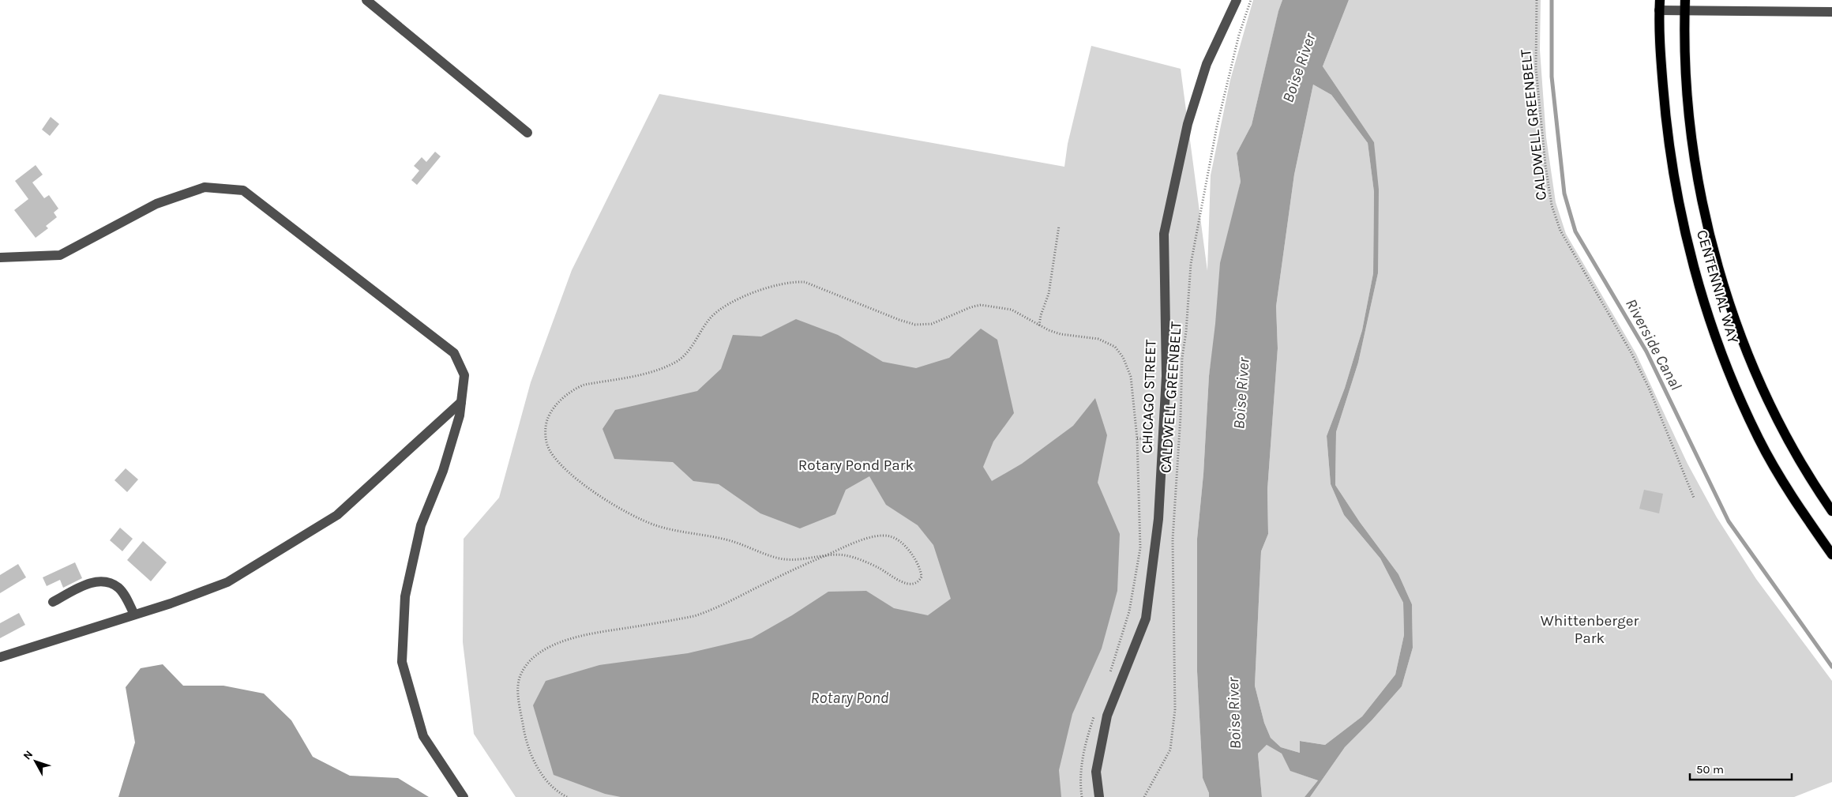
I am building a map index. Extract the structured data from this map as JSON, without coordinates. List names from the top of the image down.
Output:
{
  "streets": {
    "main road": ["CENTENNIAL WAY"],
    "street": ["CHICAGO STREET"],
    "path": ["CALDWELL GREENBELT"]
  },
  "water": ["Boise River", "Riverside Canal", "Rotary Pond"],
  "parks": ["Rotary Pond Park", "Whittenberger Park"],
  "scale_bar": "50 m",
  "north": "top left"
}
